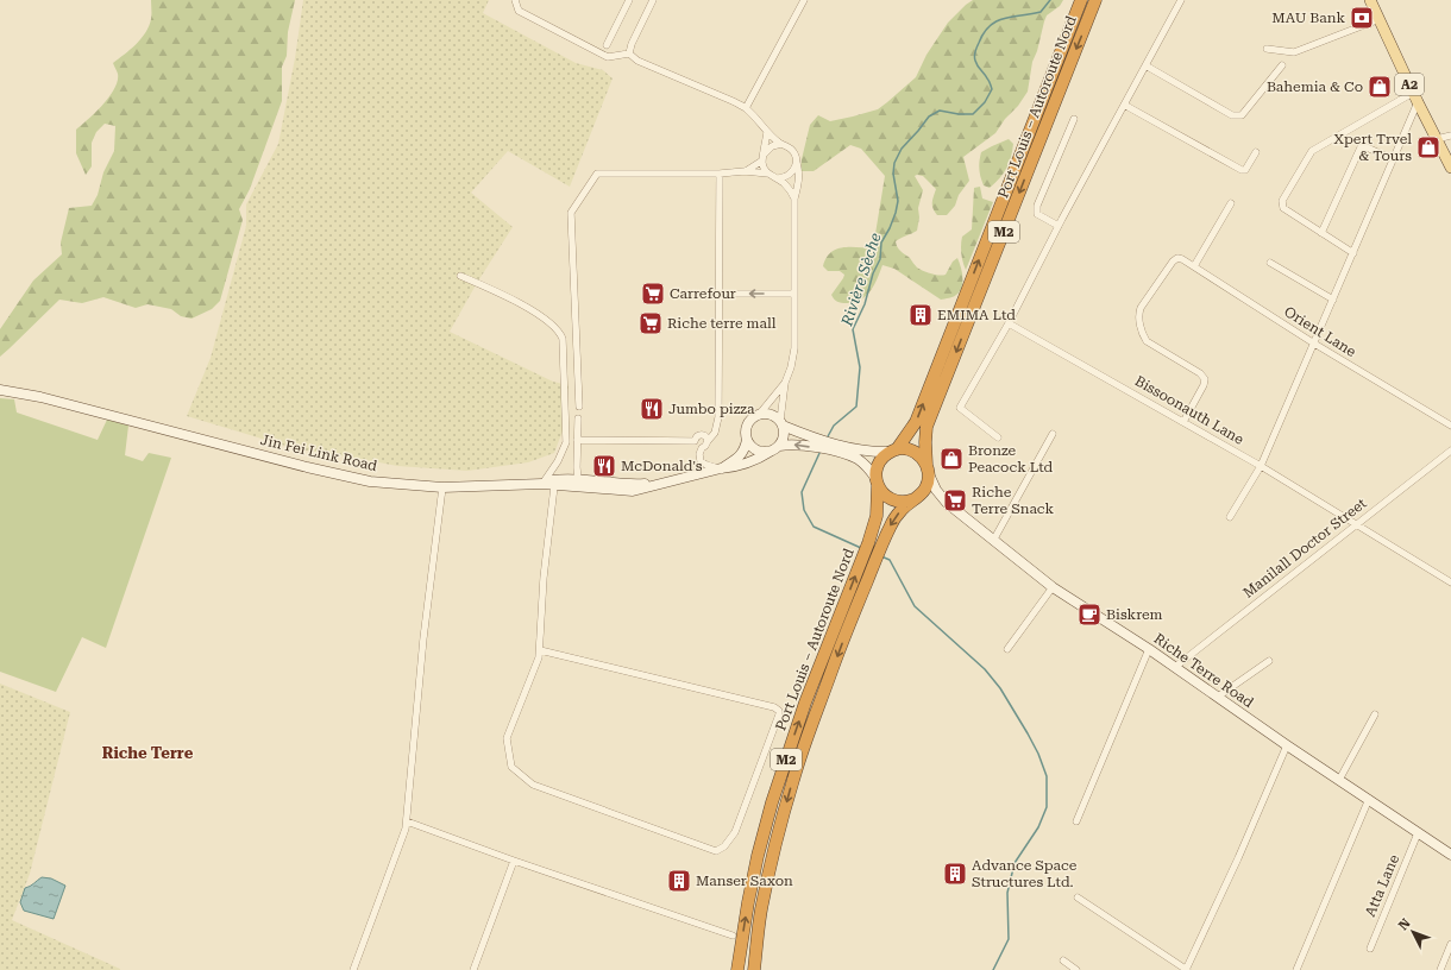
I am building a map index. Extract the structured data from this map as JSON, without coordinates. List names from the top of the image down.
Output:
{
  "streets": {
    "highway": ["Port Louis – Autoroute Nord", "M2"],
    "main road": ["A2", "Jin Fei Link Road", "Riche Terre Road"],
    "street": [
      "Orient Lane",
      "Bissoonauth Lane",
      "Manilall Doctor Street",
      "Atta Lane"
    ]
  },
  "crossings": [
    ["Port Louis – Autoroute Nord", "M2"],
    ["Orient Lane", "Bissoonauth Lane"],
    ["Bissoonauth Lane", "Manilall Doctor Street"],
    ["Manilall Doctor Street", "Riche Terre Road"],
    ["Riche Terre Road", "Atta Lane"]
  ],
  "districts": ["Riche Terre"],
  "water": ["Rivière Sèche"],
  "places": {
    "bank": ["MAU Bank"],
    "shop": ["Bahemia & Co", "Xpert Trvel & Tours", "Bronze Peacock Ltd"],
    "supermarket": ["Carrefour", "Riche terre mall", "Riche Terre Snack"],
    "building": ["EMIMA Ltd", "Advance Space Structures Ltd.", "Manser Saxon"],
    "restaurant": ["Jumbo pizza", "McDonald's"],
    "cafe": ["Biskrem"]
  },
  "north": "top left"
}
